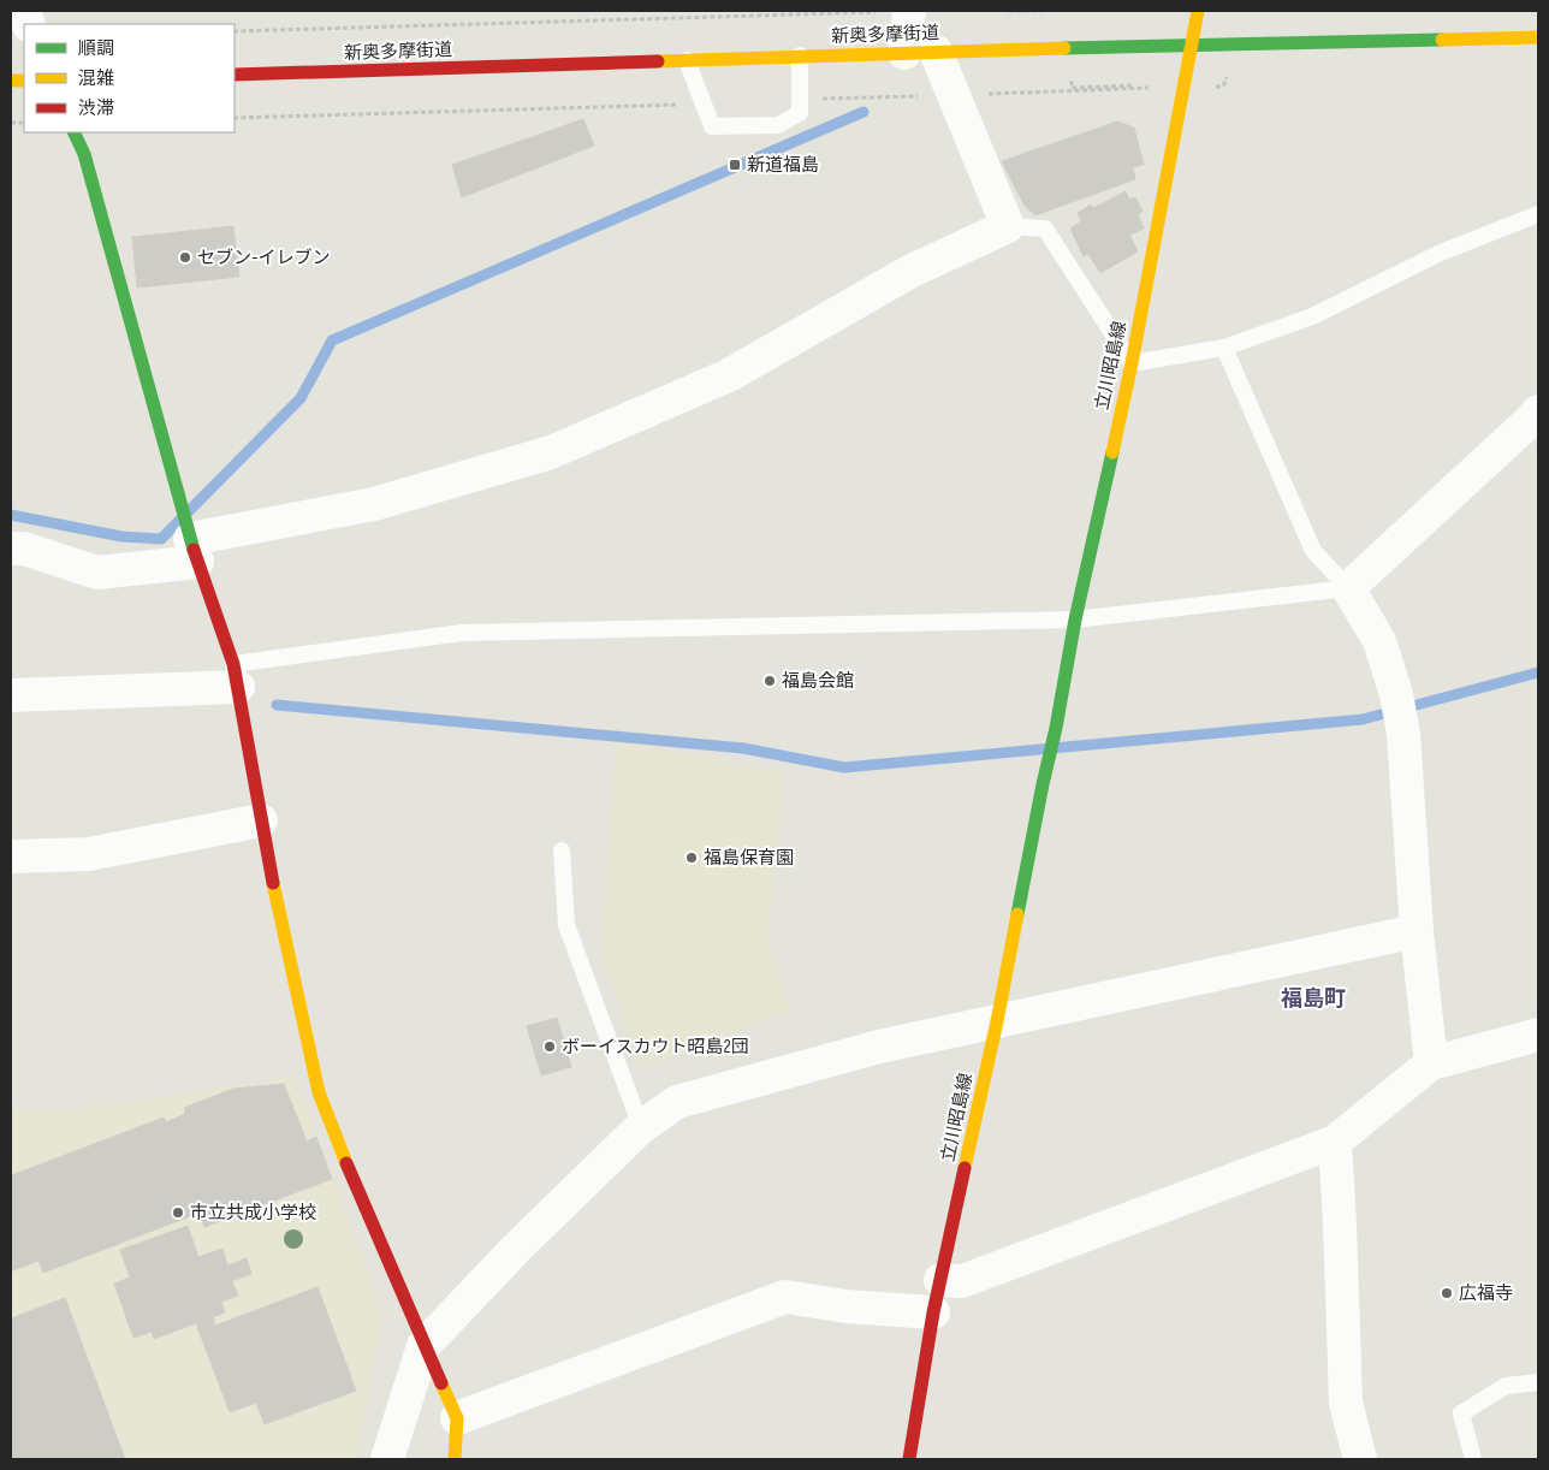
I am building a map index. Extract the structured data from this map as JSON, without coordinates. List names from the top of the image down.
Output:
{
  "streets": {
    "main road": ["新奥多摩街道", "立川昭島線"]
  },
  "crossings": [
    ["新奥多摩街道", "立川昭島線"]
  ],
  "districts": ["福島町"],
  "places": {
    "transit": ["新道福島"],
    "other": [
      "セブン-イレブン",
      "福島会館",
      "福島保育園",
      "ボーイスカウト昭島2団",
      "市立共成小学校",
      "広福寺"
    ]
  },
  "legend": ["順調", "混雑", "渋滞"]
}
